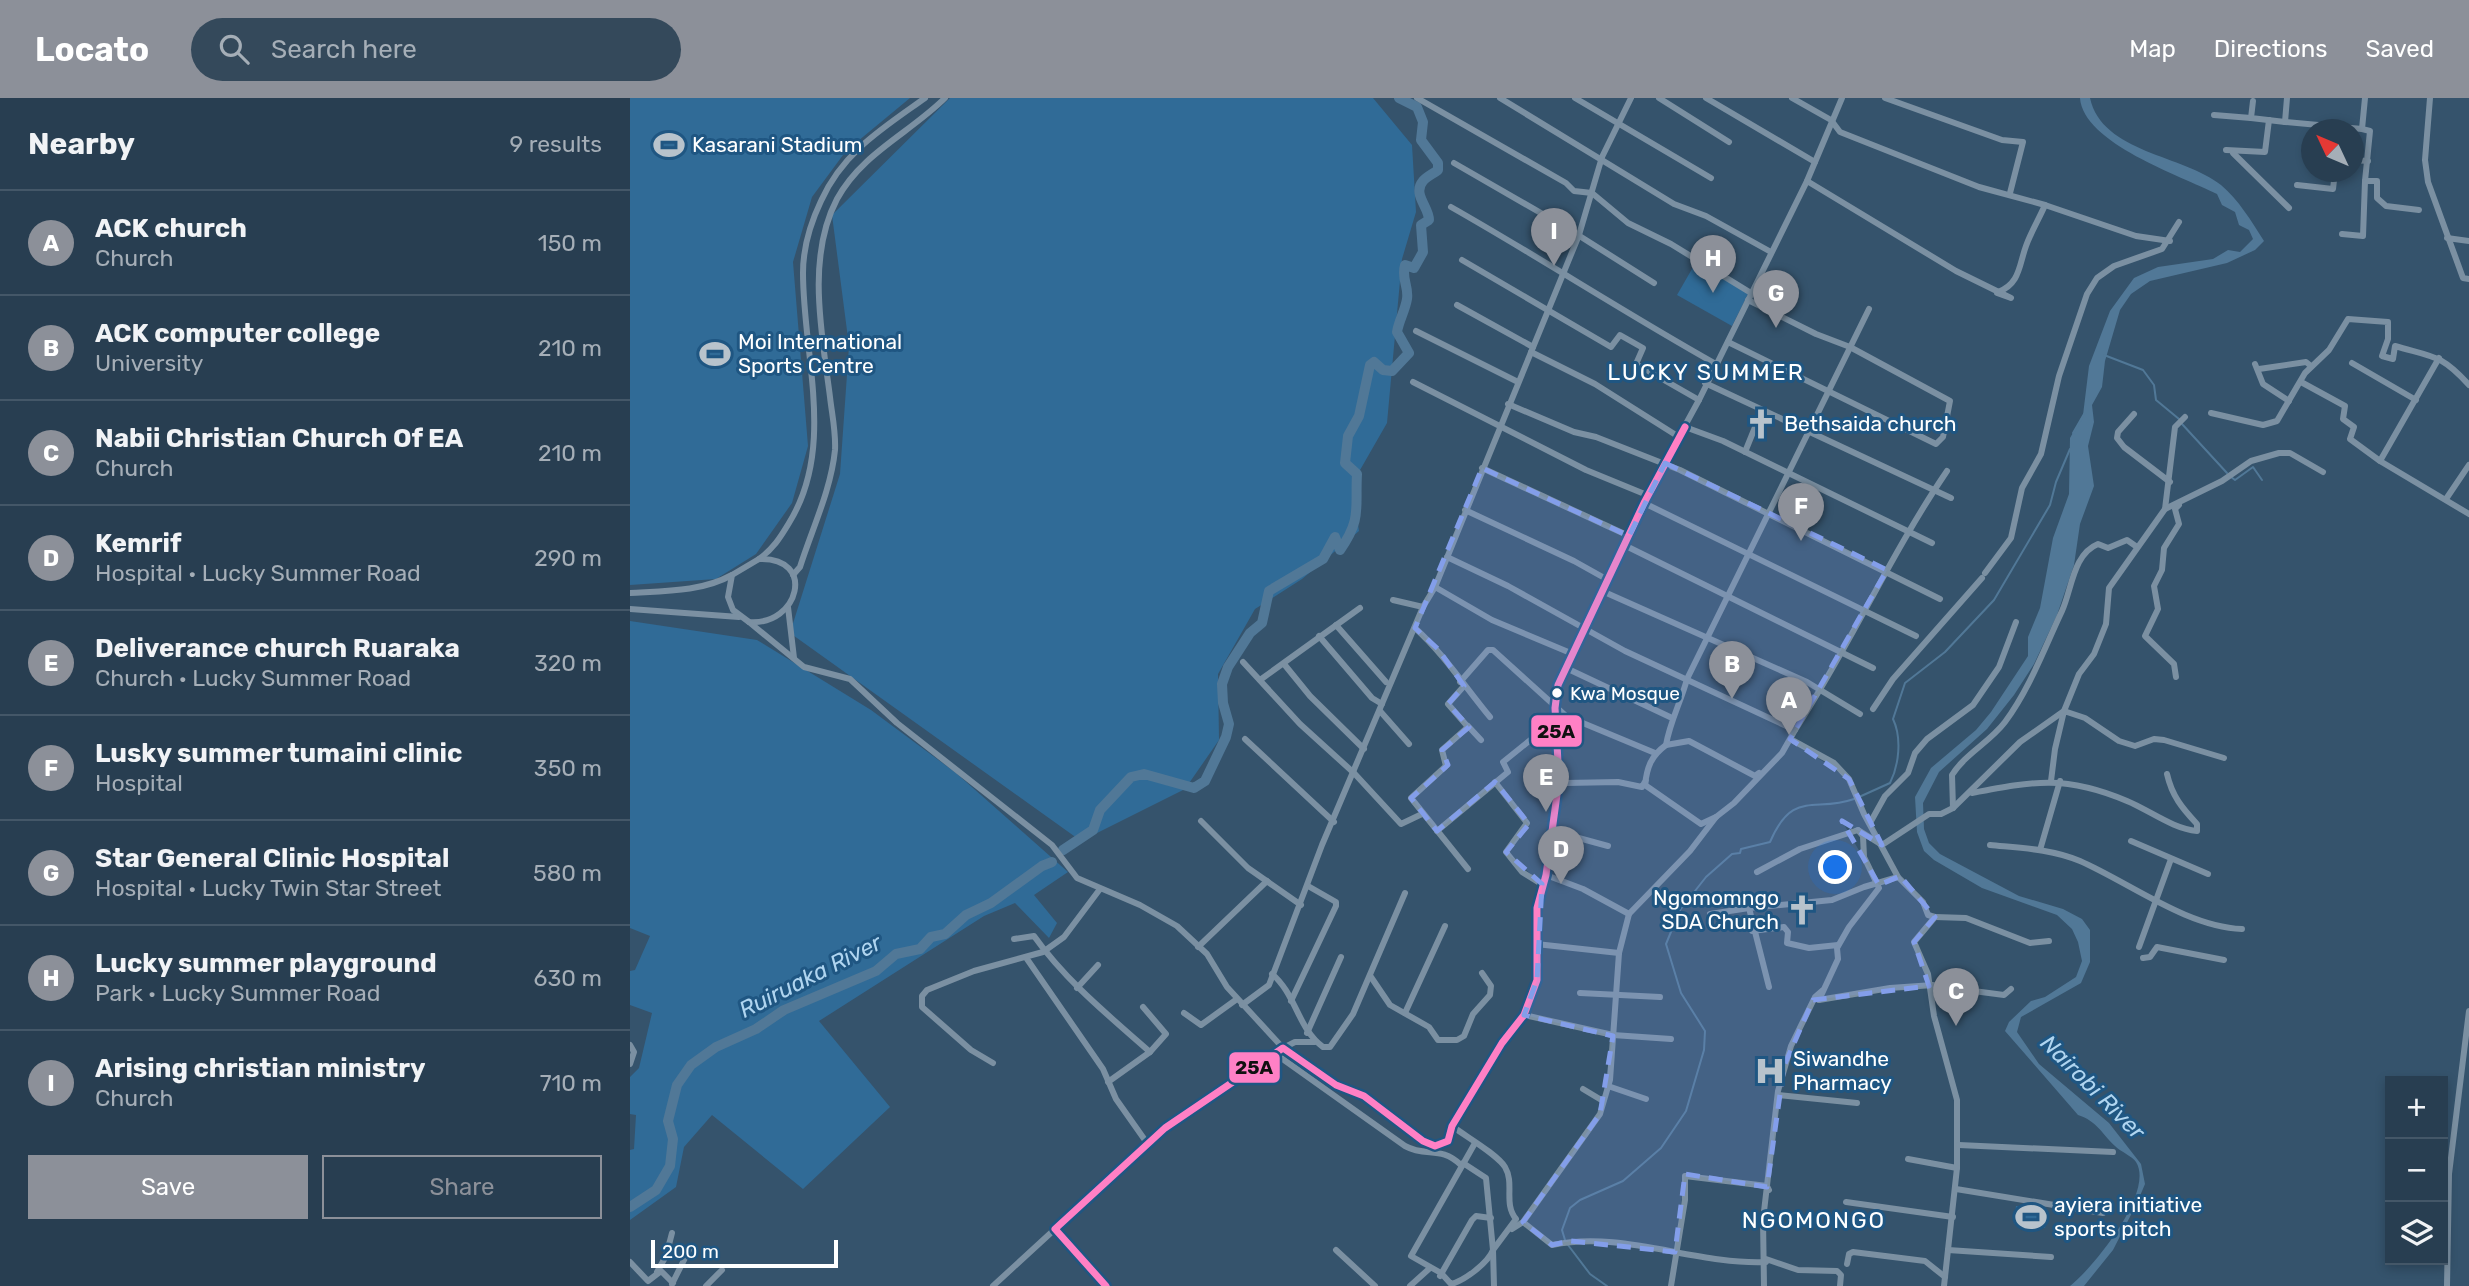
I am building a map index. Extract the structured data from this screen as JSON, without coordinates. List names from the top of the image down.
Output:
{
  "districts": ["LUCKY SUMMER", "NGOMONGO"],
  "water": ["Ruiruaka River", "Nairobi River"],
  "places": {
    "sports": ["Kasarani Stadium", "Moi International Sports Centre", "ayiera initiative sports pitch"],
    "church": ["Bethsaida church", "Ngomomngo SDA Church"],
    "other": ["Kwa Mosque"],
    "hospital": ["Siwandhe Pharmacy"]
  },
  "lines": ["transit line 25A"],
  "scale_bar": "200 m",
  "north": "top left",
  "page": {
    "header": "Locato",
    "search": "Search here",
    "nav": ["Map", "Directions", "Saved"],
    "heading": ["Nearby", "9 results"],
    "list": [
      {
        "mark": "A",
        "name": "ACK church",
        "note": "Church",
        "value": "150 m"
      },
      {
        "mark": "B",
        "name": "ACK computer college",
        "note": "University",
        "value": "210 m"
      },
      {
        "mark": "C",
        "name": "Nabii Christian Church Of EA",
        "note": "Church",
        "value": "210 m"
      },
      {
        "mark": "D",
        "name": "Kemrif",
        "note": "Hospital · Lucky Summer Road",
        "value": "290 m"
      },
      {
        "mark": "E",
        "name": "Deliverance church Ruaraka",
        "note": "Church · Lucky Summer Road",
        "value": "320 m"
      },
      {
        "mark": "F",
        "name": "Lusky summer tumaini clinic",
        "note": "Hospital",
        "value": "350 m"
      },
      {
        "mark": "G",
        "name": "Star General Clinic Hospital",
        "note": "Hospital · Lucky Twin Star Street",
        "value": "580 m"
      },
      {
        "mark": "H",
        "name": "Lucky summer playground",
        "note": "Park · Lucky Summer Road",
        "value": "630 m"
      },
      {
        "mark": "I",
        "name": "Arising christian ministry",
        "note": "Church",
        "value": "710 m"
      }
    ],
    "pins": [
      "I",
      "H",
      "G",
      "F",
      "B",
      "A",
      "E",
      "D",
      "C"
    ],
    "map_buttons": ["+", "−"],
    "buttons": ["Save", "Share"],
    "scale": "200 m"
  }
}
